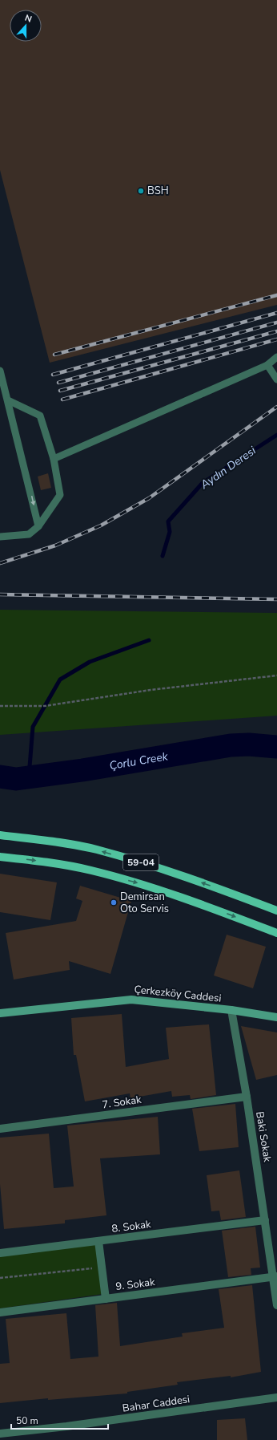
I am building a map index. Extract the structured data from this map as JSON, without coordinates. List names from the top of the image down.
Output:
{
  "streets": {
    "main road": ["59-04", "Çerkezköy Caddesi"],
    "street": [
      "7. Sokak",
      "Baki Sokak",
      "8. Sokak",
      "9. Sokak",
      "Bahar Caddesi"
    ]
  },
  "crossings": [
    ["Çerkezköy Caddesi", "Baki Sokak"],
    ["7. Sokak", "Baki Sokak"],
    ["Baki Sokak", "8. Sokak"],
    ["Baki Sokak", "9. Sokak"]
  ],
  "water": ["Aydın Deresi", "Çorlu Creek"],
  "places": ["BSH", "Demirsan Oto Servis"],
  "scale_bar": "50 m",
  "north": "top"
}
